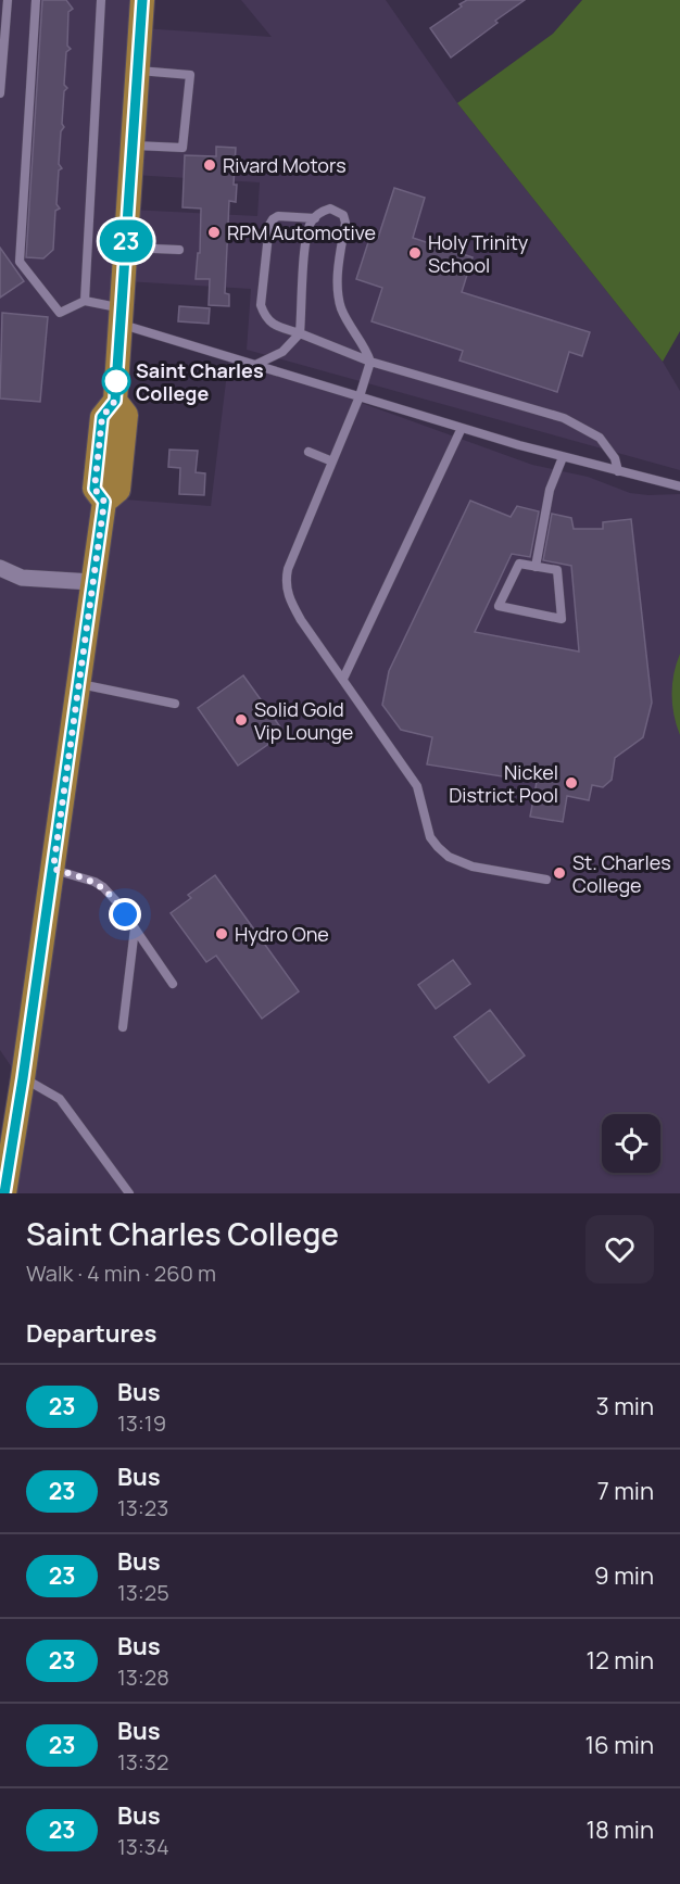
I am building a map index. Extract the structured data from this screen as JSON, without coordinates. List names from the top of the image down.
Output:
{
  "places": [
    "Rivard Motors",
    "RPM Automotive",
    "Holy Trinity School",
    "Saint Charles College",
    "Solid Gold Vip Lounge",
    "Nickel District Pool",
    "St. Charles College",
    "Hydro One"
  ],
  "lines": ["bus line 23"],
  "page": {
    "on_map": "23",
    "heading": [
      ["Saint Charles College", "Walk · 4 min · 260 m"],
      "Departures"
    ],
    "list": [
      {
        "mark": "23",
        "name": "Bus",
        "note": "13:19",
        "value": "3 min"
      },
      {
        "mark": "23",
        "name": "Bus",
        "note": "13:23",
        "value": "7 min"
      },
      {
        "mark": "23",
        "name": "Bus",
        "note": "13:25",
        "value": "9 min"
      },
      {
        "mark": "23",
        "name": "Bus",
        "note": "13:28",
        "value": "12 min"
      },
      {
        "mark": "23",
        "name": "Bus",
        "note": "13:32",
        "value": "16 min"
      },
      {
        "mark": "23",
        "name": "Bus",
        "note": "13:34",
        "value": "18 min"
      }
    ]
  }
}
